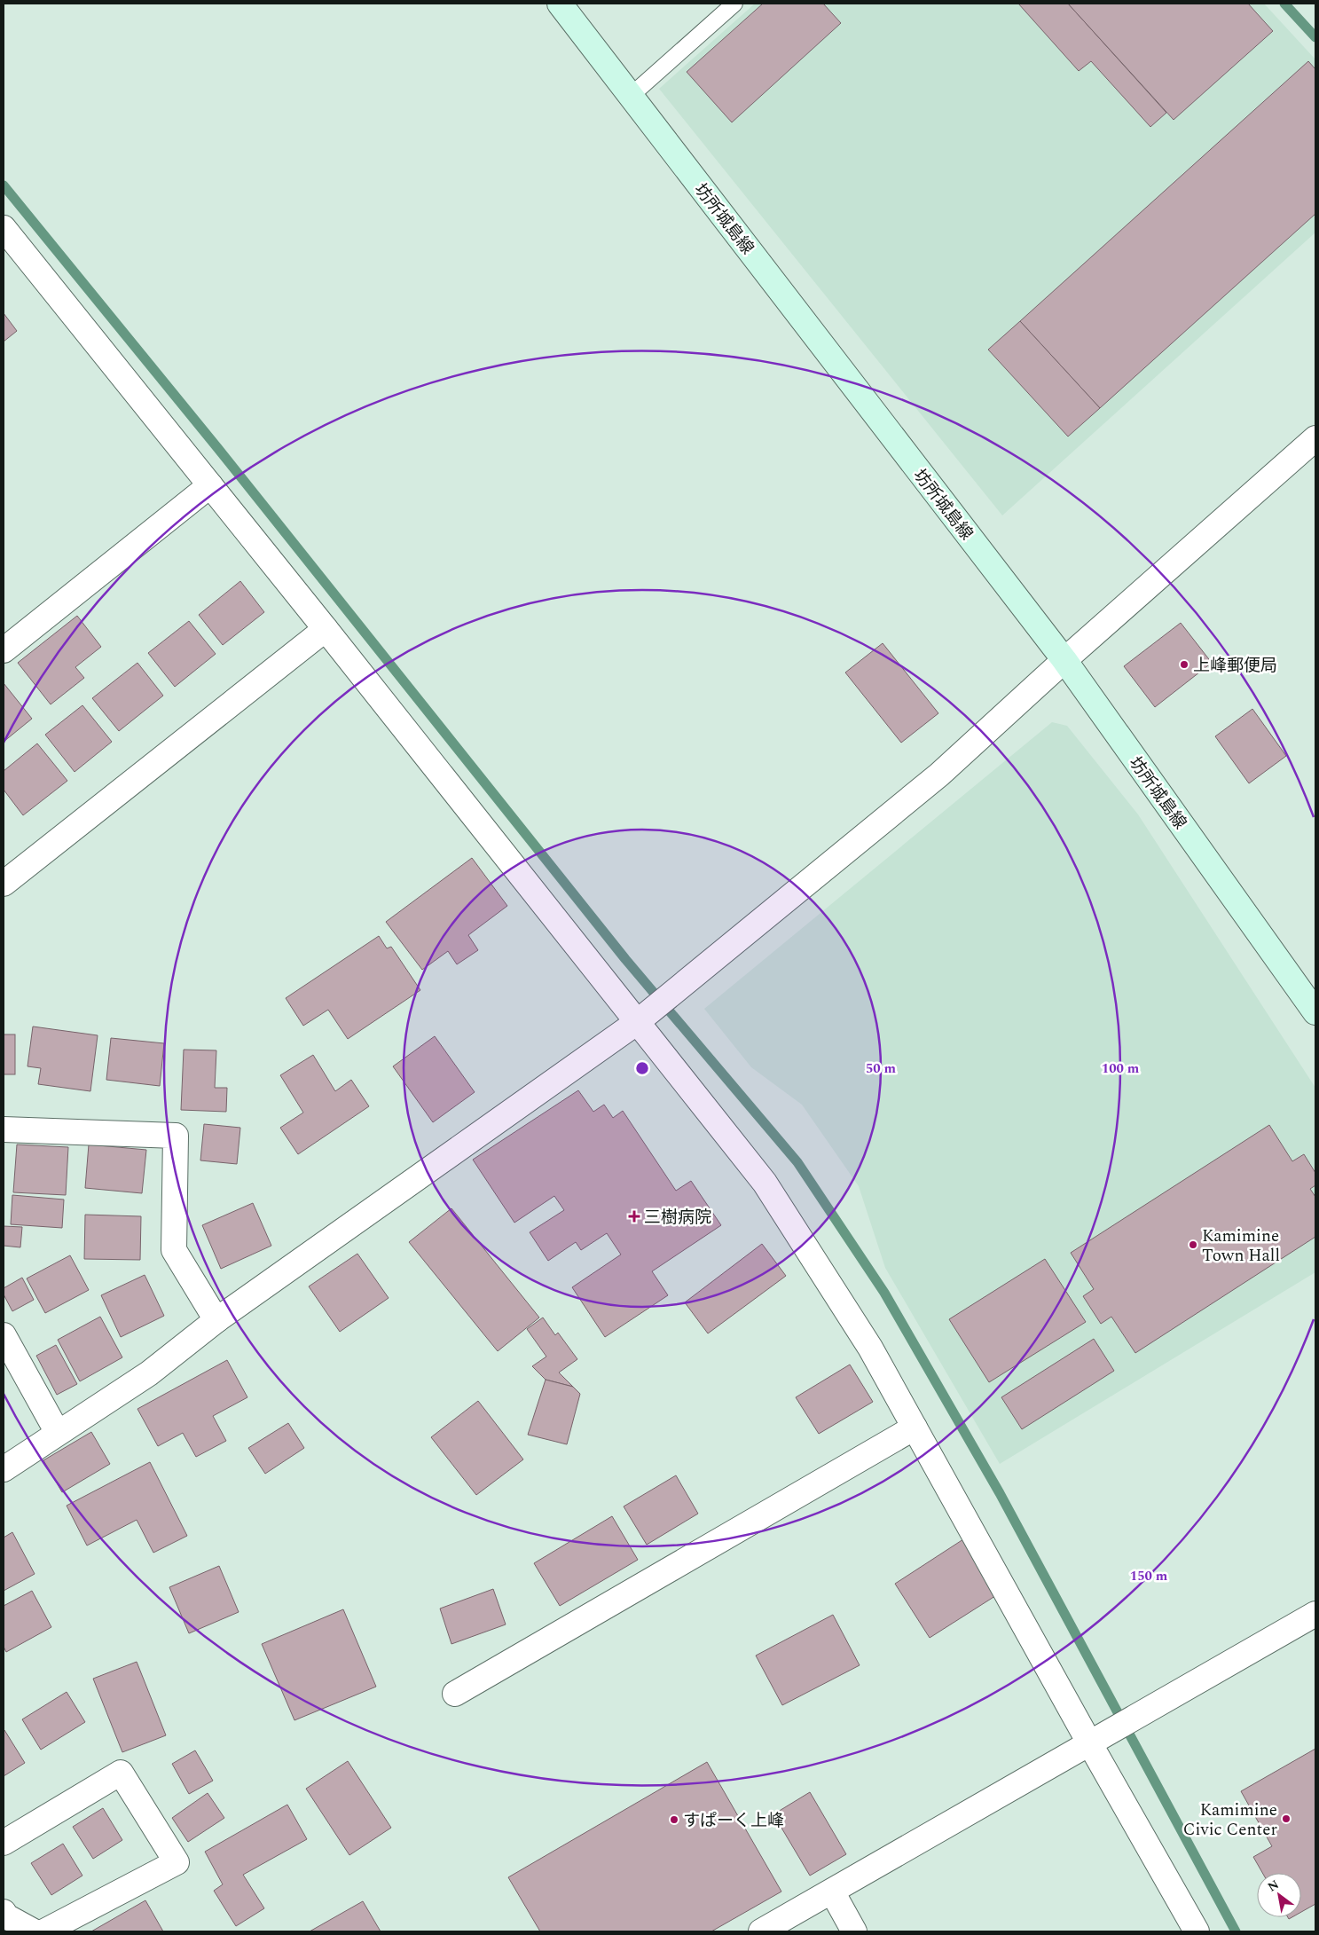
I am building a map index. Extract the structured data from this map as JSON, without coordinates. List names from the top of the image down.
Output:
{
  "streets": {
    "main road": ["坊所城島線"]
  },
  "places": {
    "other": [
      "上峰郵便局",
      "Kamimine Town Hall",
      "Kamimine Civic Center",
      "すぱーく上峰"
    ],
    "health": ["三樹病院"]
  },
  "north": "top left",
  "rings": ["50 m", "100 m", "150 m"]
}
